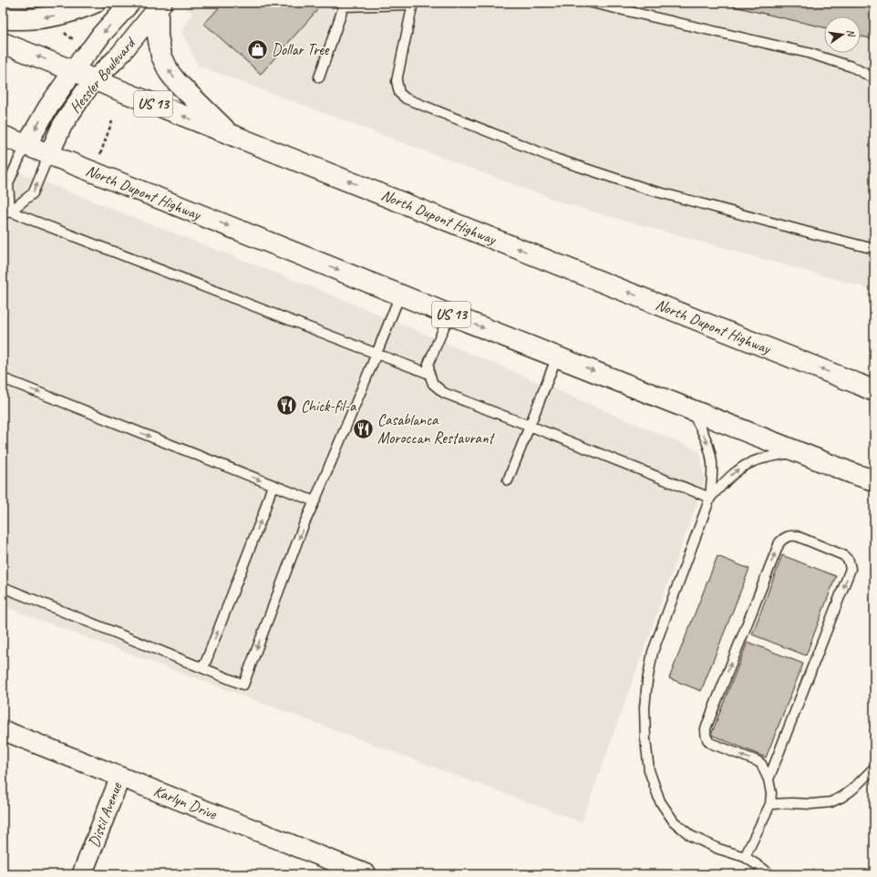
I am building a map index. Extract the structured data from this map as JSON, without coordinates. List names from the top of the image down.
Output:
{
  "streets": {
    "highway": ["US 13", "North Dupont Highway"],
    "street": ["Hessler Boulevard", "Karlyn Drive", "Distil Avenue"]
  },
  "crossings": [
    ["Hessler Boulevard", "North Dupont Highway"],
    ["Karlyn Drive", "Distil Avenue"]
  ],
  "places": {
    "shop": ["Dollar Tree"],
    "restaurant": ["Chick-fil-a", "Casablanca Moroccan Restaurant"]
  },
  "north": "right"
}
